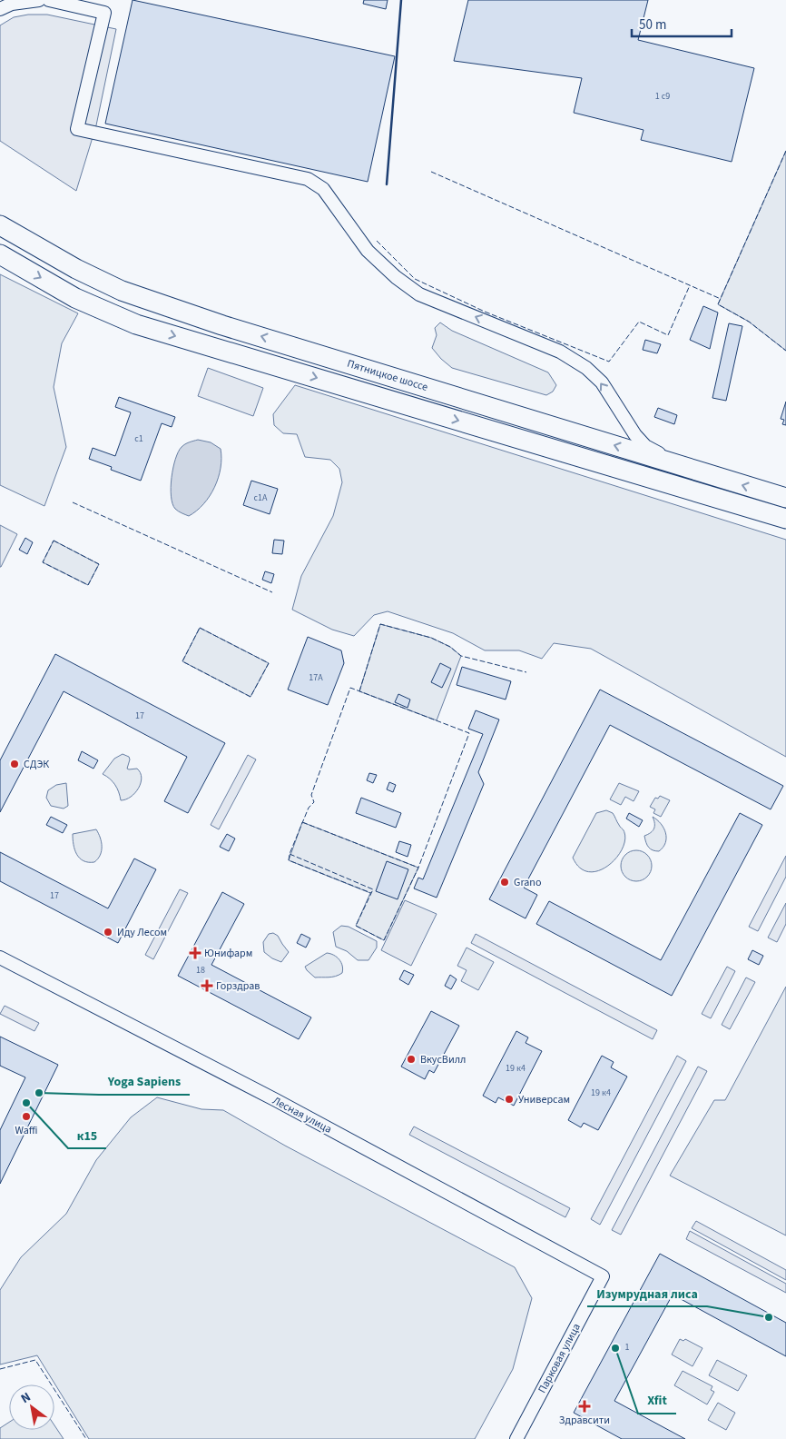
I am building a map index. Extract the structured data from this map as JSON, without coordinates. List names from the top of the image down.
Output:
{
  "streets": {
    "main road": ["Пятницкое шоссе"],
    "street": ["Лесная улица", "Парковая улица"]
  },
  "crossings": [
    ["Лесная улица", "Парковая улица"]
  ],
  "places": {
    "other": [
      "СДЭК",
      "Grano",
      "Иду Лесом",
      "ВкусВилл",
      "Yoga Sapiens",
      "Универсам",
      "к15",
      "Waffi",
      "Изумрудная лиса",
      "Xfit"
    ],
    "health": ["Юнифарм", "Горздрав", "Здравсити"]
  },
  "house_numbers": [
    "1 с9",
    "c1",
    "с1A",
    "17А",
    "17",
    "17",
    "18",
    "19 к4",
    "19 к4",
    "1"
  ],
  "scale_bar": "50 m",
  "north": "top left"
}
